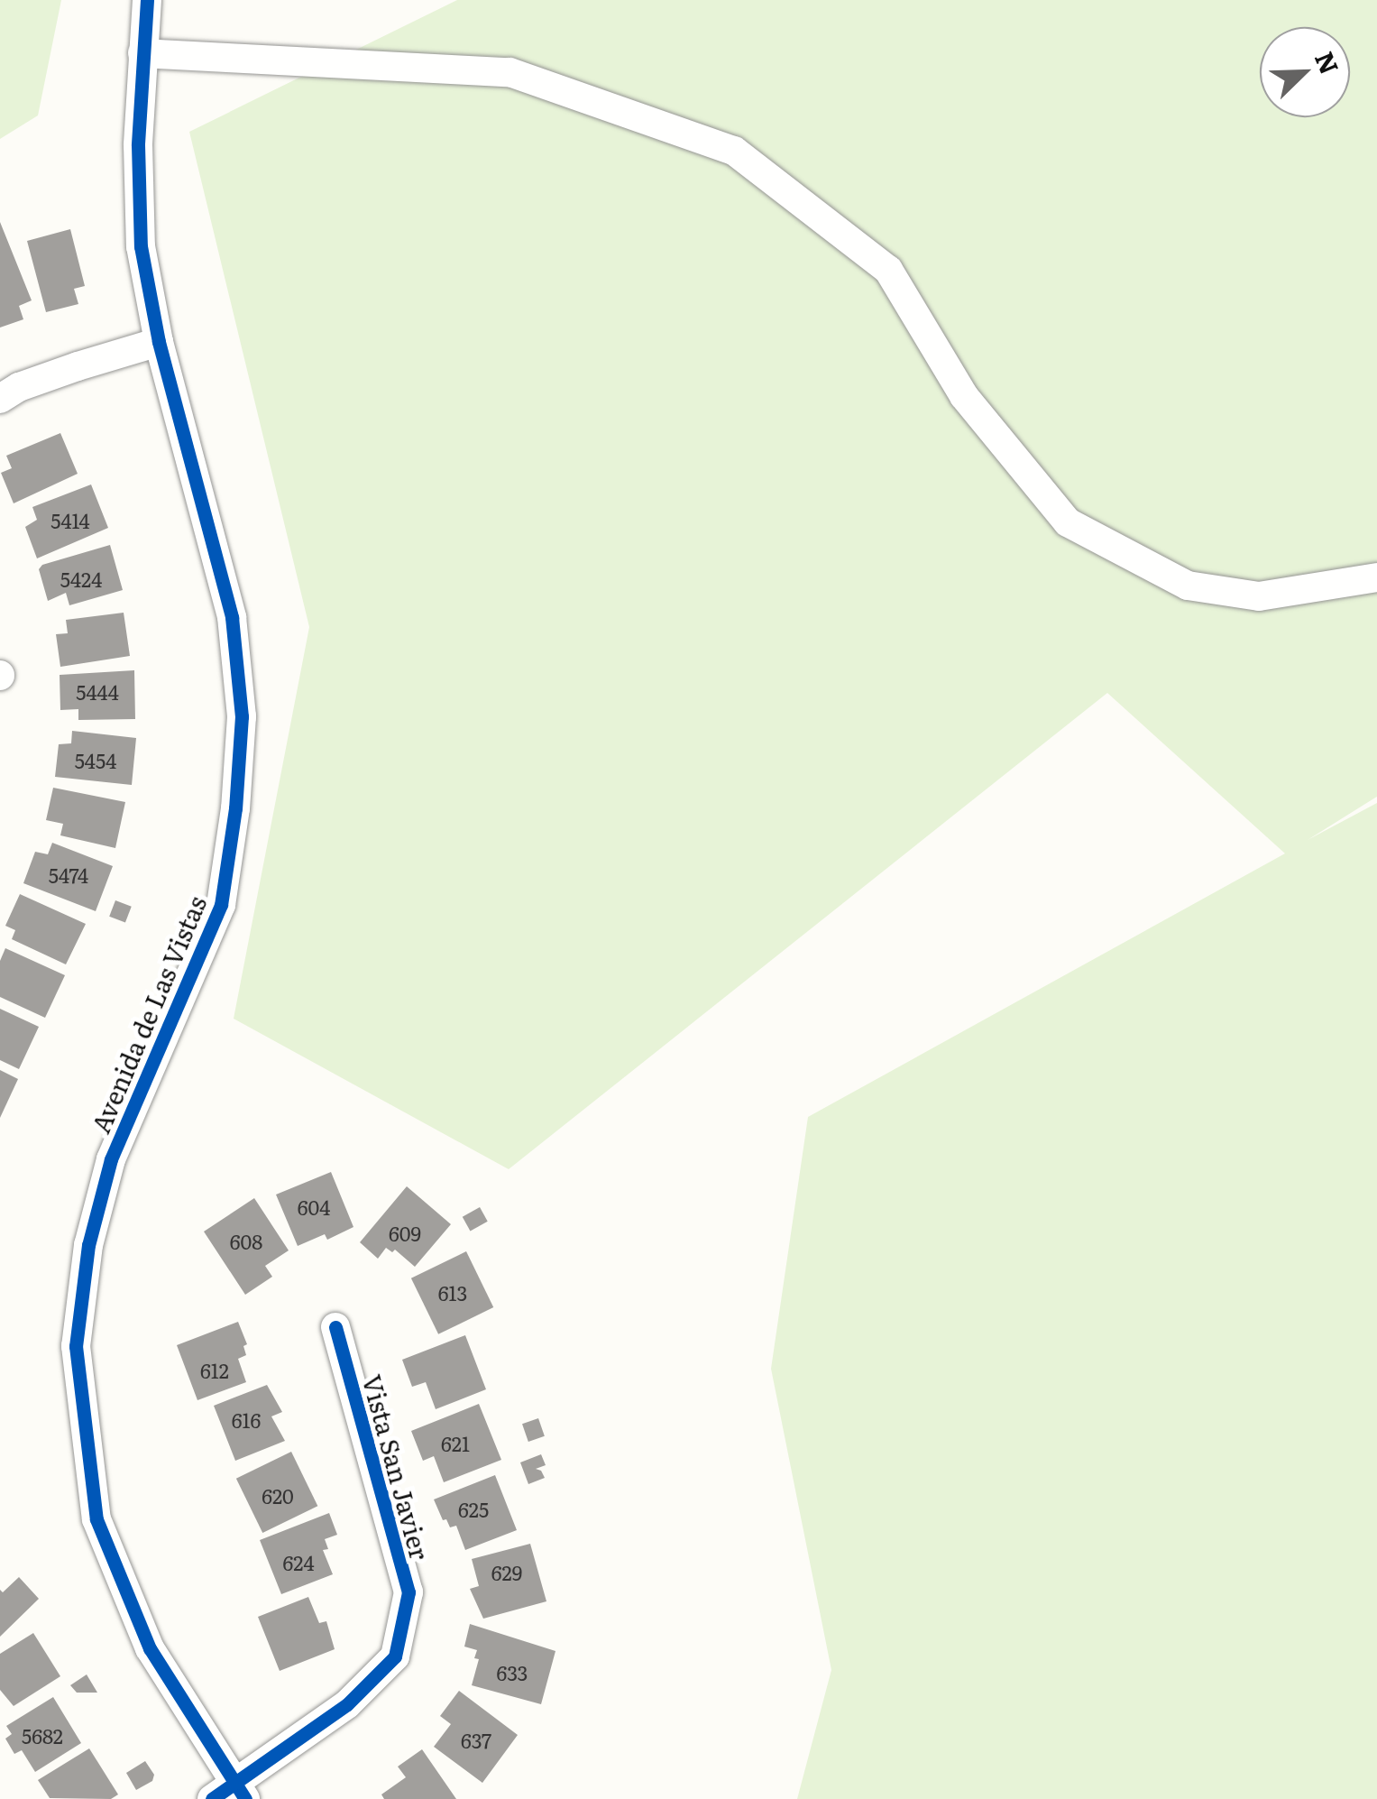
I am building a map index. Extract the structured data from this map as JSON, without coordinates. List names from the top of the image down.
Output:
{
  "streets": {
    "street": ["Avenida de Las Vistas", "Vista San Javier"]
  },
  "crossings": [
    ["Avenida de Las Vistas", "Vista San Javier"]
  ],
  "house_numbers": [
    "5414",
    "5424",
    "5444",
    "5454",
    "5474",
    "604",
    "609",
    "608",
    "613",
    "612",
    "616",
    "621",
    "620",
    "625",
    "624",
    "629",
    "633",
    "5682",
    "637"
  ],
  "north": "top right"
}
